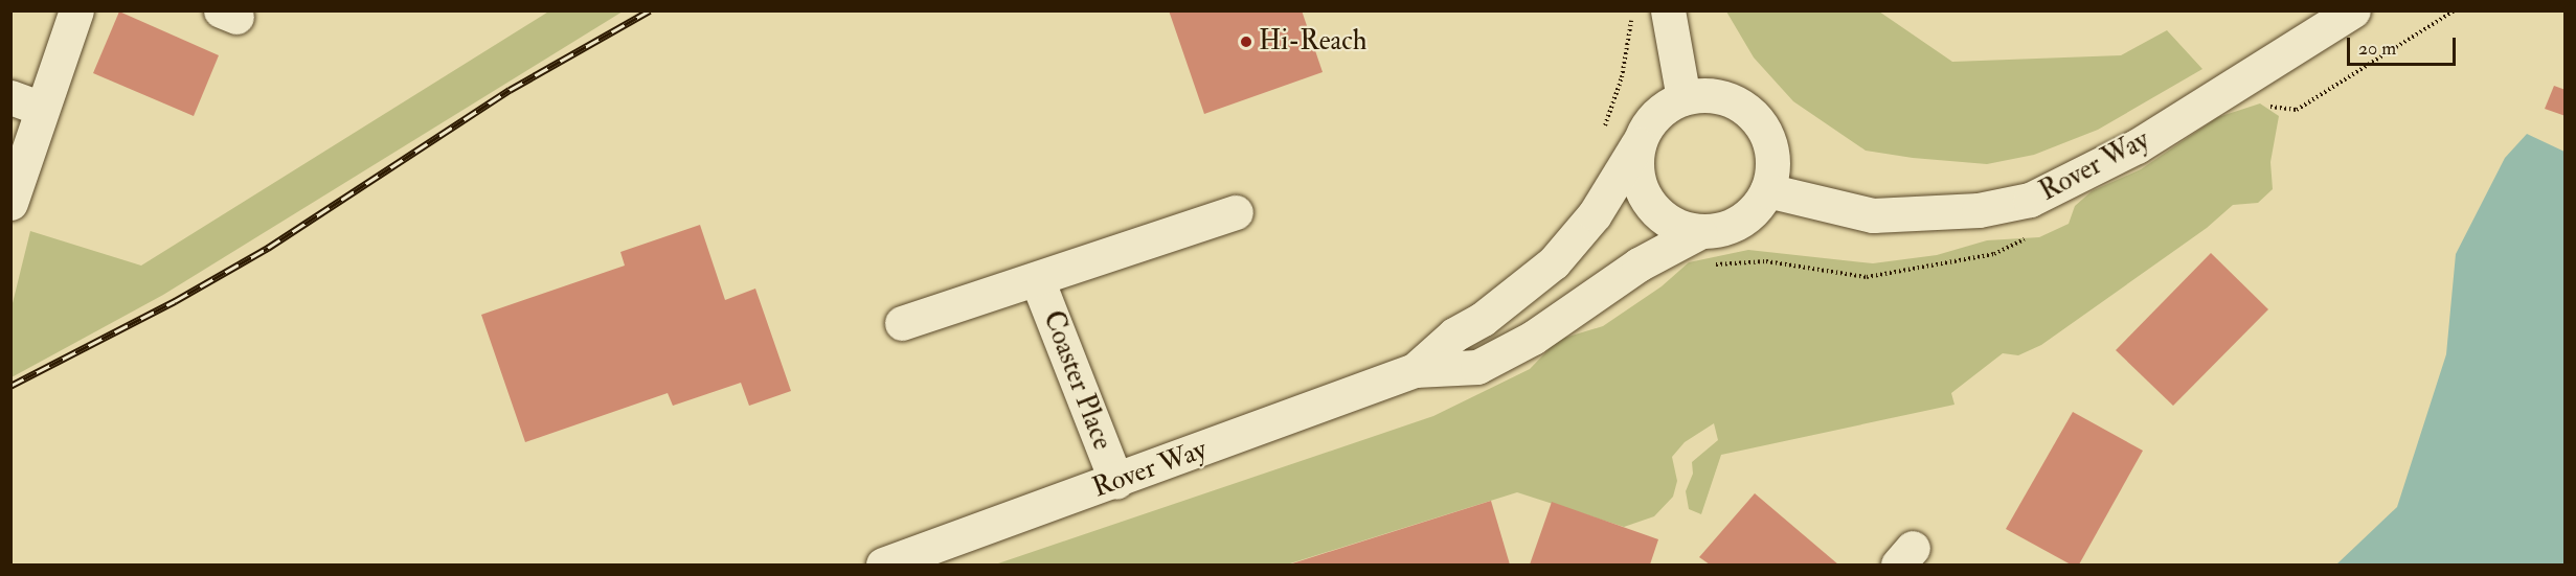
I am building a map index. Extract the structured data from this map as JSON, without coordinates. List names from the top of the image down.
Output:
{
  "streets": {
    "street": ["Rover Way", "Coaster Place"]
  },
  "crossings": [
    ["Rover Way", "Coaster Place"]
  ],
  "places": ["Hi-Reach"],
  "scale_bar": "20 m"
}
